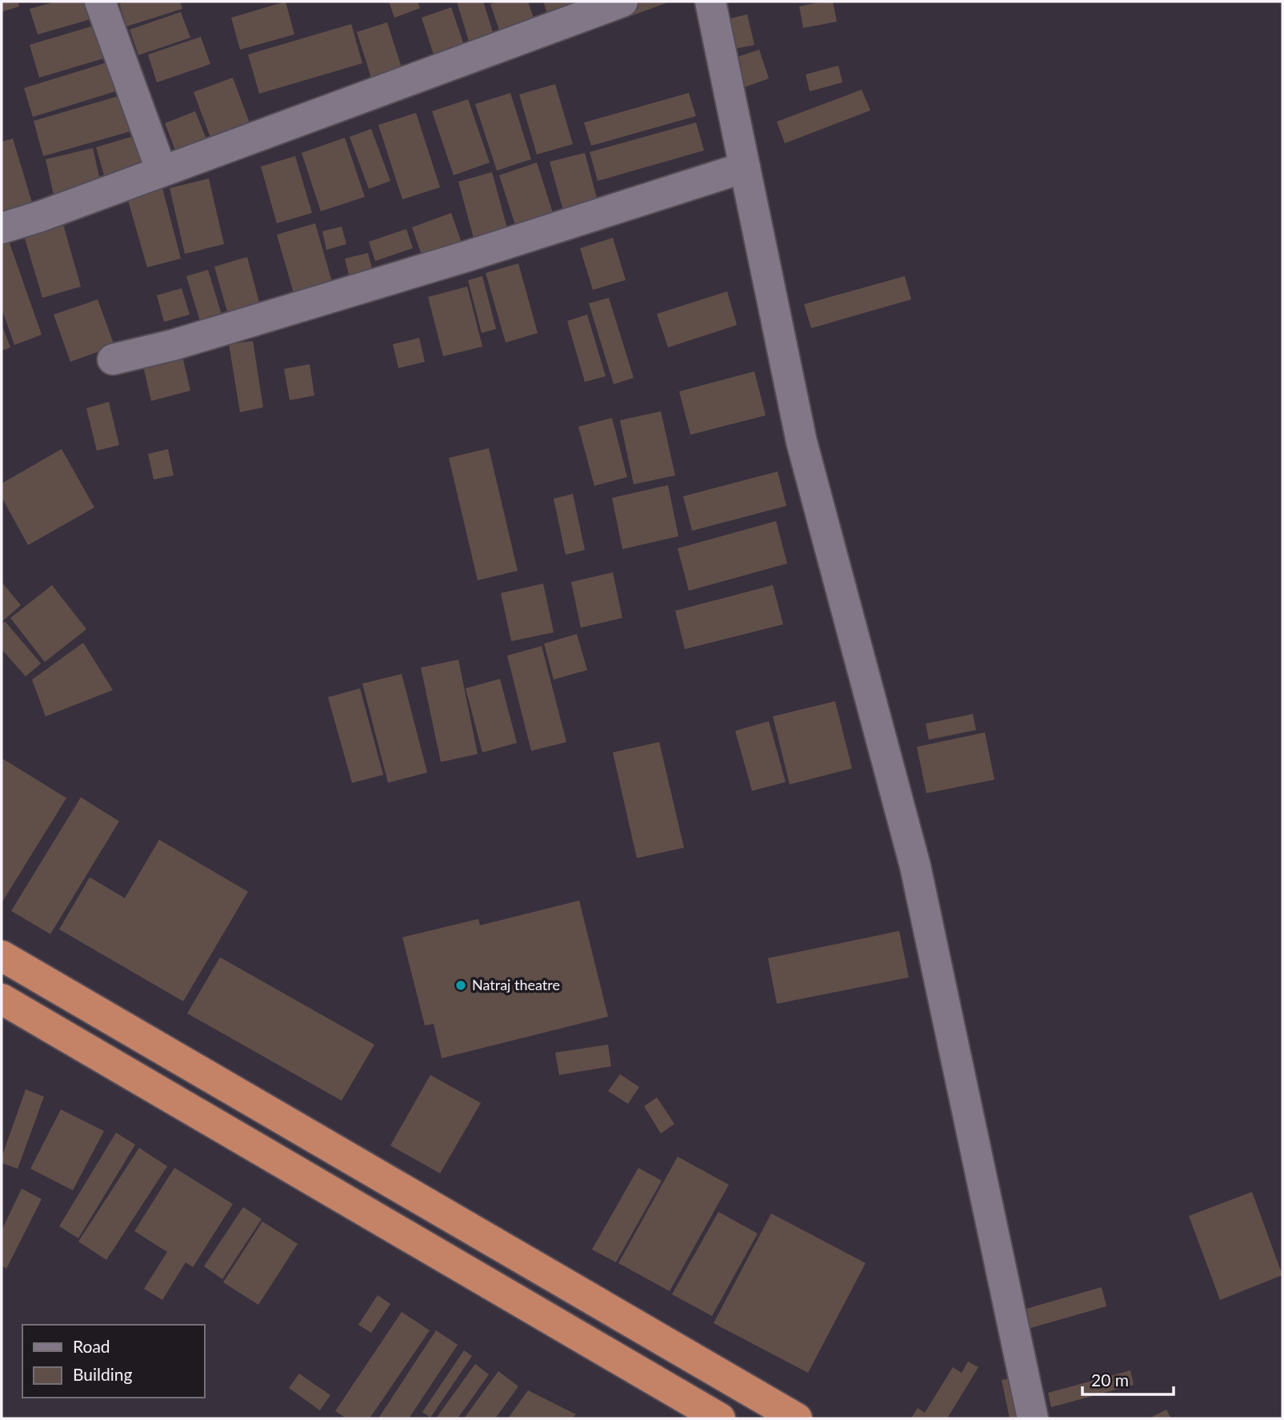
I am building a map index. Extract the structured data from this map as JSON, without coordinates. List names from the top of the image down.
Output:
{
  "places": ["Natraj theatre"],
  "legend": ["Road", "Building"],
  "scale_bar": "20 m"
}
